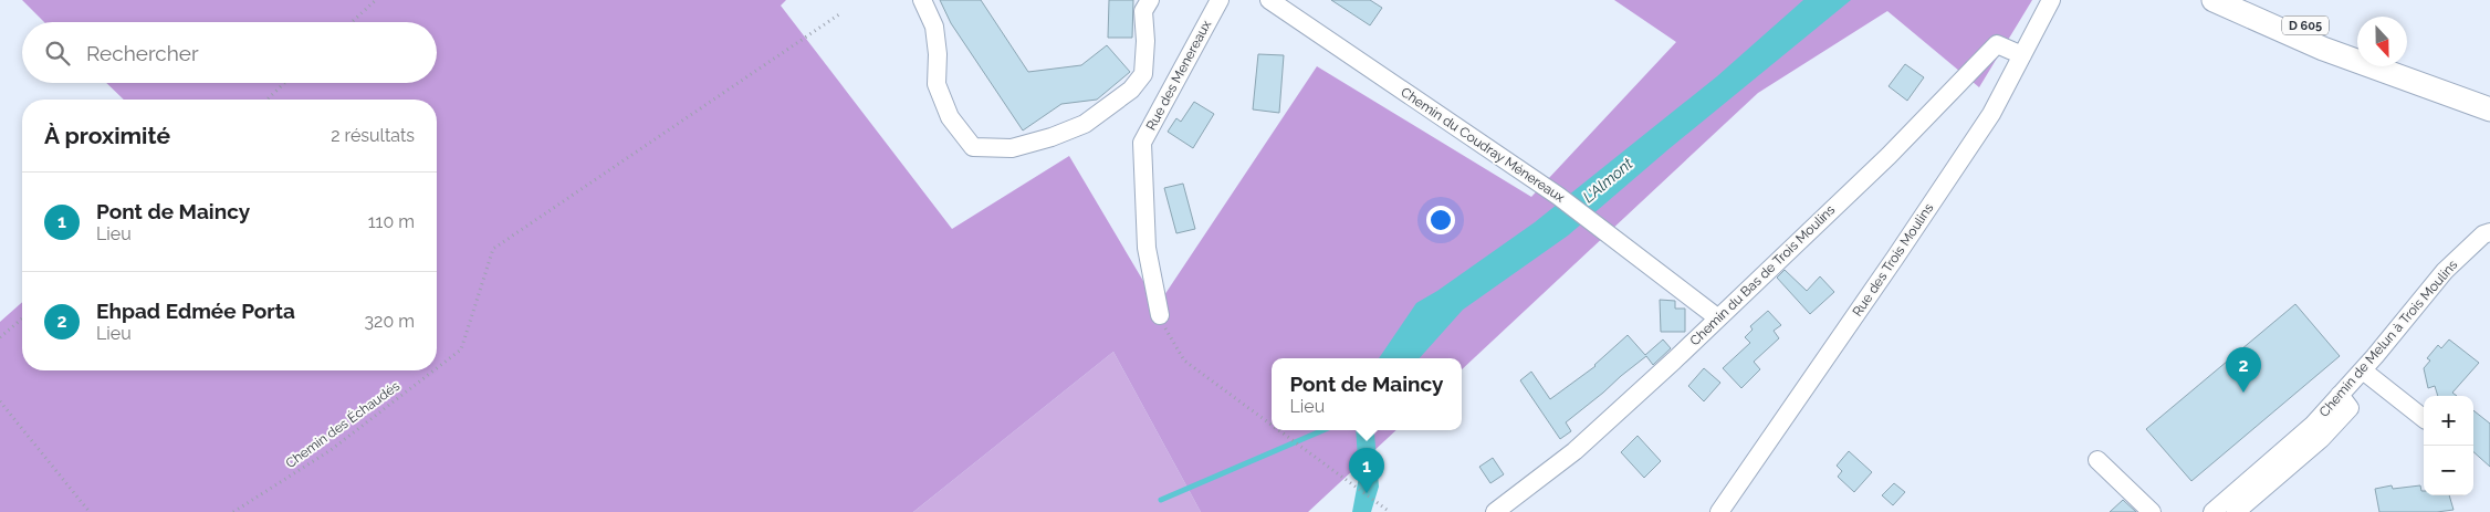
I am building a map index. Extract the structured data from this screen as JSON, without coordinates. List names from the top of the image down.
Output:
{
  "streets": {
    "main road": ["D 605"],
    "street": [
      "Rue des Menereaux",
      "Chemin du Coudray Ménereaux",
      "Rue des Trois Moulins",
      "Chemin du Bas de Trois Moulins",
      "Chemin de Melun à Trois Moulins"
    ],
    "path": ["Chemin des Échaudés"]
  },
  "crossings": [
    ["Chemin du Coudray Ménereaux", "Chemin du Bas de Trois Moulins"],
    ["Rue des Trois Moulins", "Chemin du Bas de Trois Moulins"]
  ],
  "water": ["L'Almont"],
  "north": "bottom",
  "page": {
    "search": "Rechercher",
    "heading": ["À proximité", "2 résultats"],
    "list": [
      {
        "mark": "1",
        "name": "Pont de Maincy",
        "note": "Lieu",
        "value": "110 m"
      },
      {
        "mark": "2",
        "name": "Ehpad Edmée Porta",
        "note": "Lieu",
        "value": "320 m"
      }
    ],
    "pins": ["2", "1"],
    "popup": ["Pont de Maincy", "Lieu"],
    "map_buttons": ["+", "−"]
  }
}
